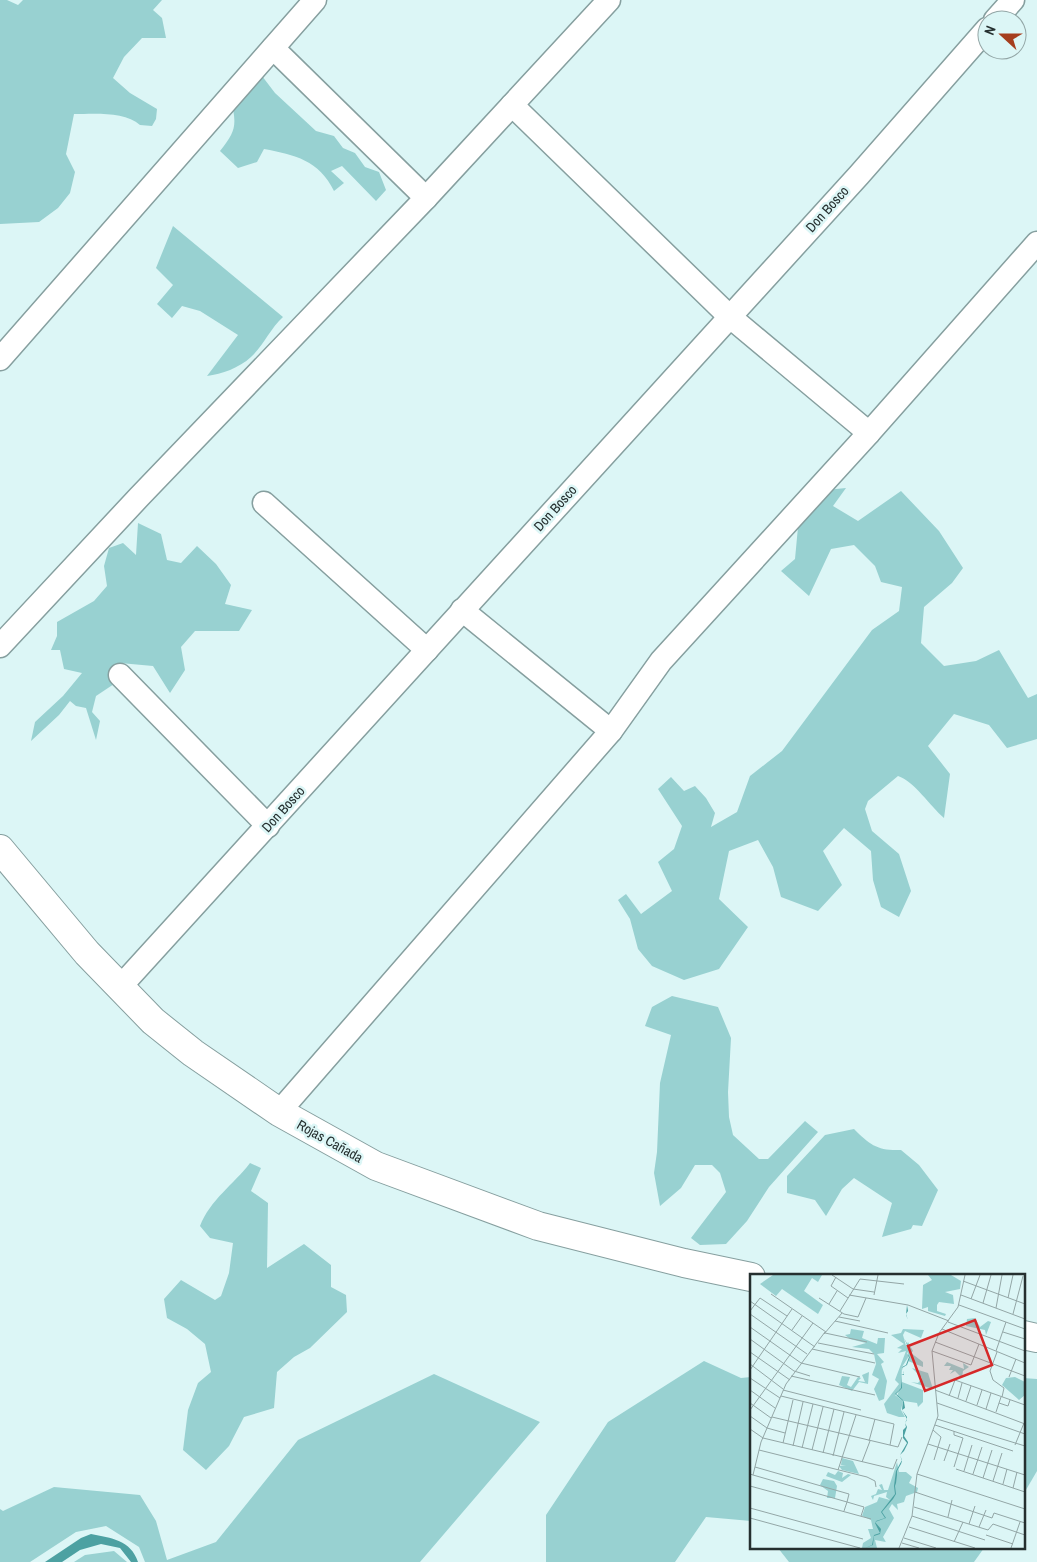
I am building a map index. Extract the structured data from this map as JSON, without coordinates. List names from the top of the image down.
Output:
{
  "streets": {
    "main road": ["Rojas Cañada"],
    "street": ["Don Bosco"]
  },
  "crossings": [
    ["Don Bosco", "Rojas Cañada"]
  ],
  "north": "left"
}
